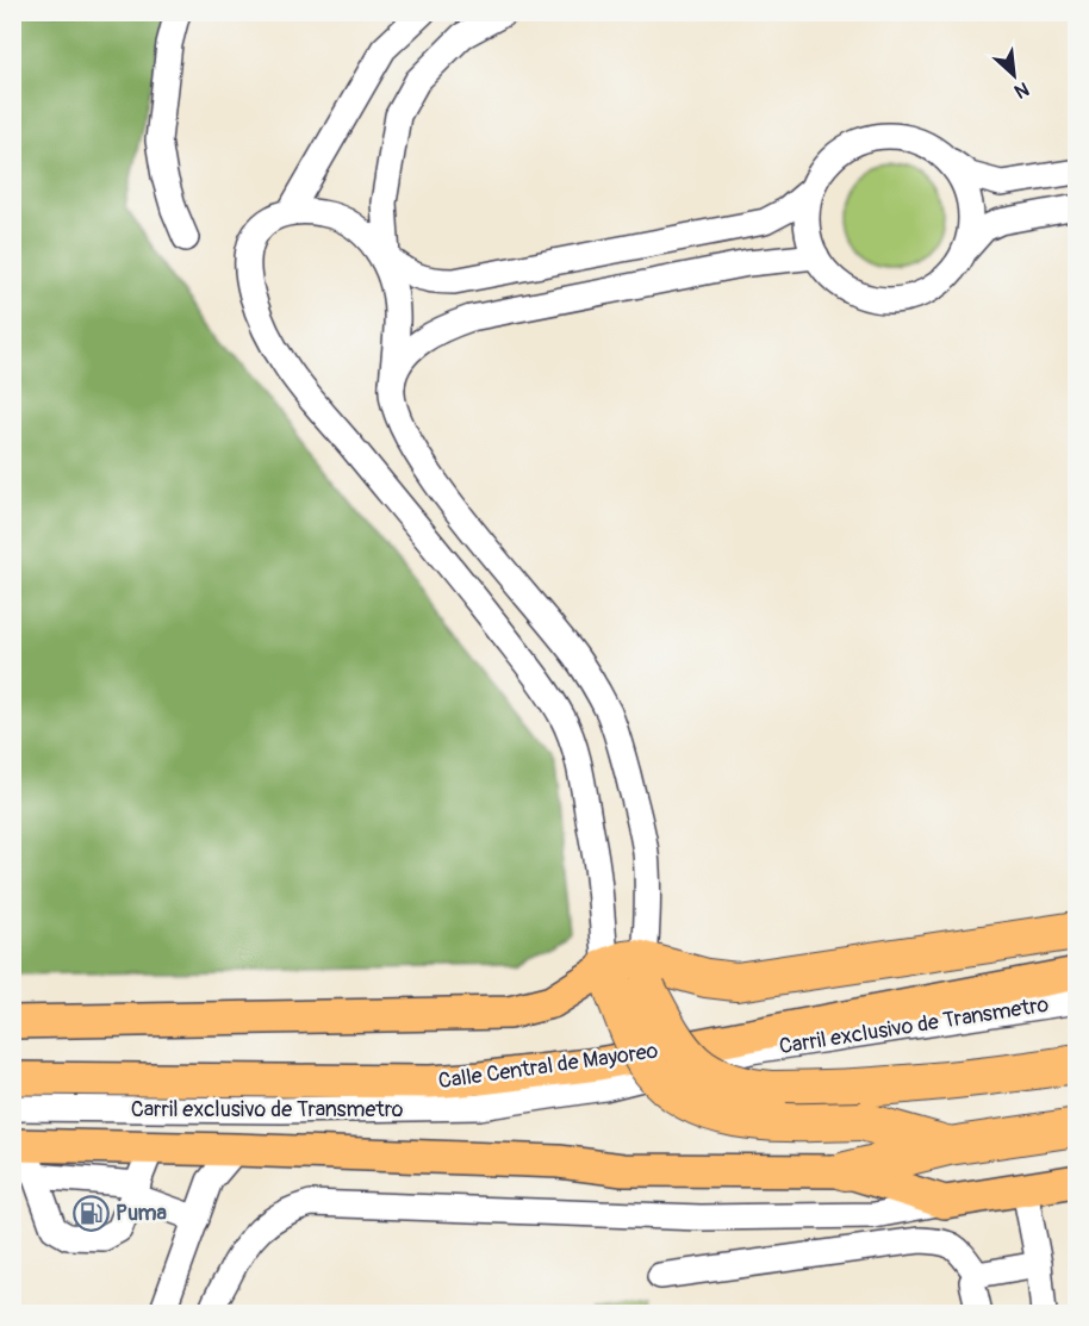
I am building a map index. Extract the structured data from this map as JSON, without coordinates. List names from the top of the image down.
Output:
{
  "streets": {
    "main road": ["Calle Central de Mayoreo"],
    "street": ["Carril exclusivo de Transmetro"]
  },
  "places": {
    "fuel station": ["Puma"]
  },
  "north": "bottom right"
}
